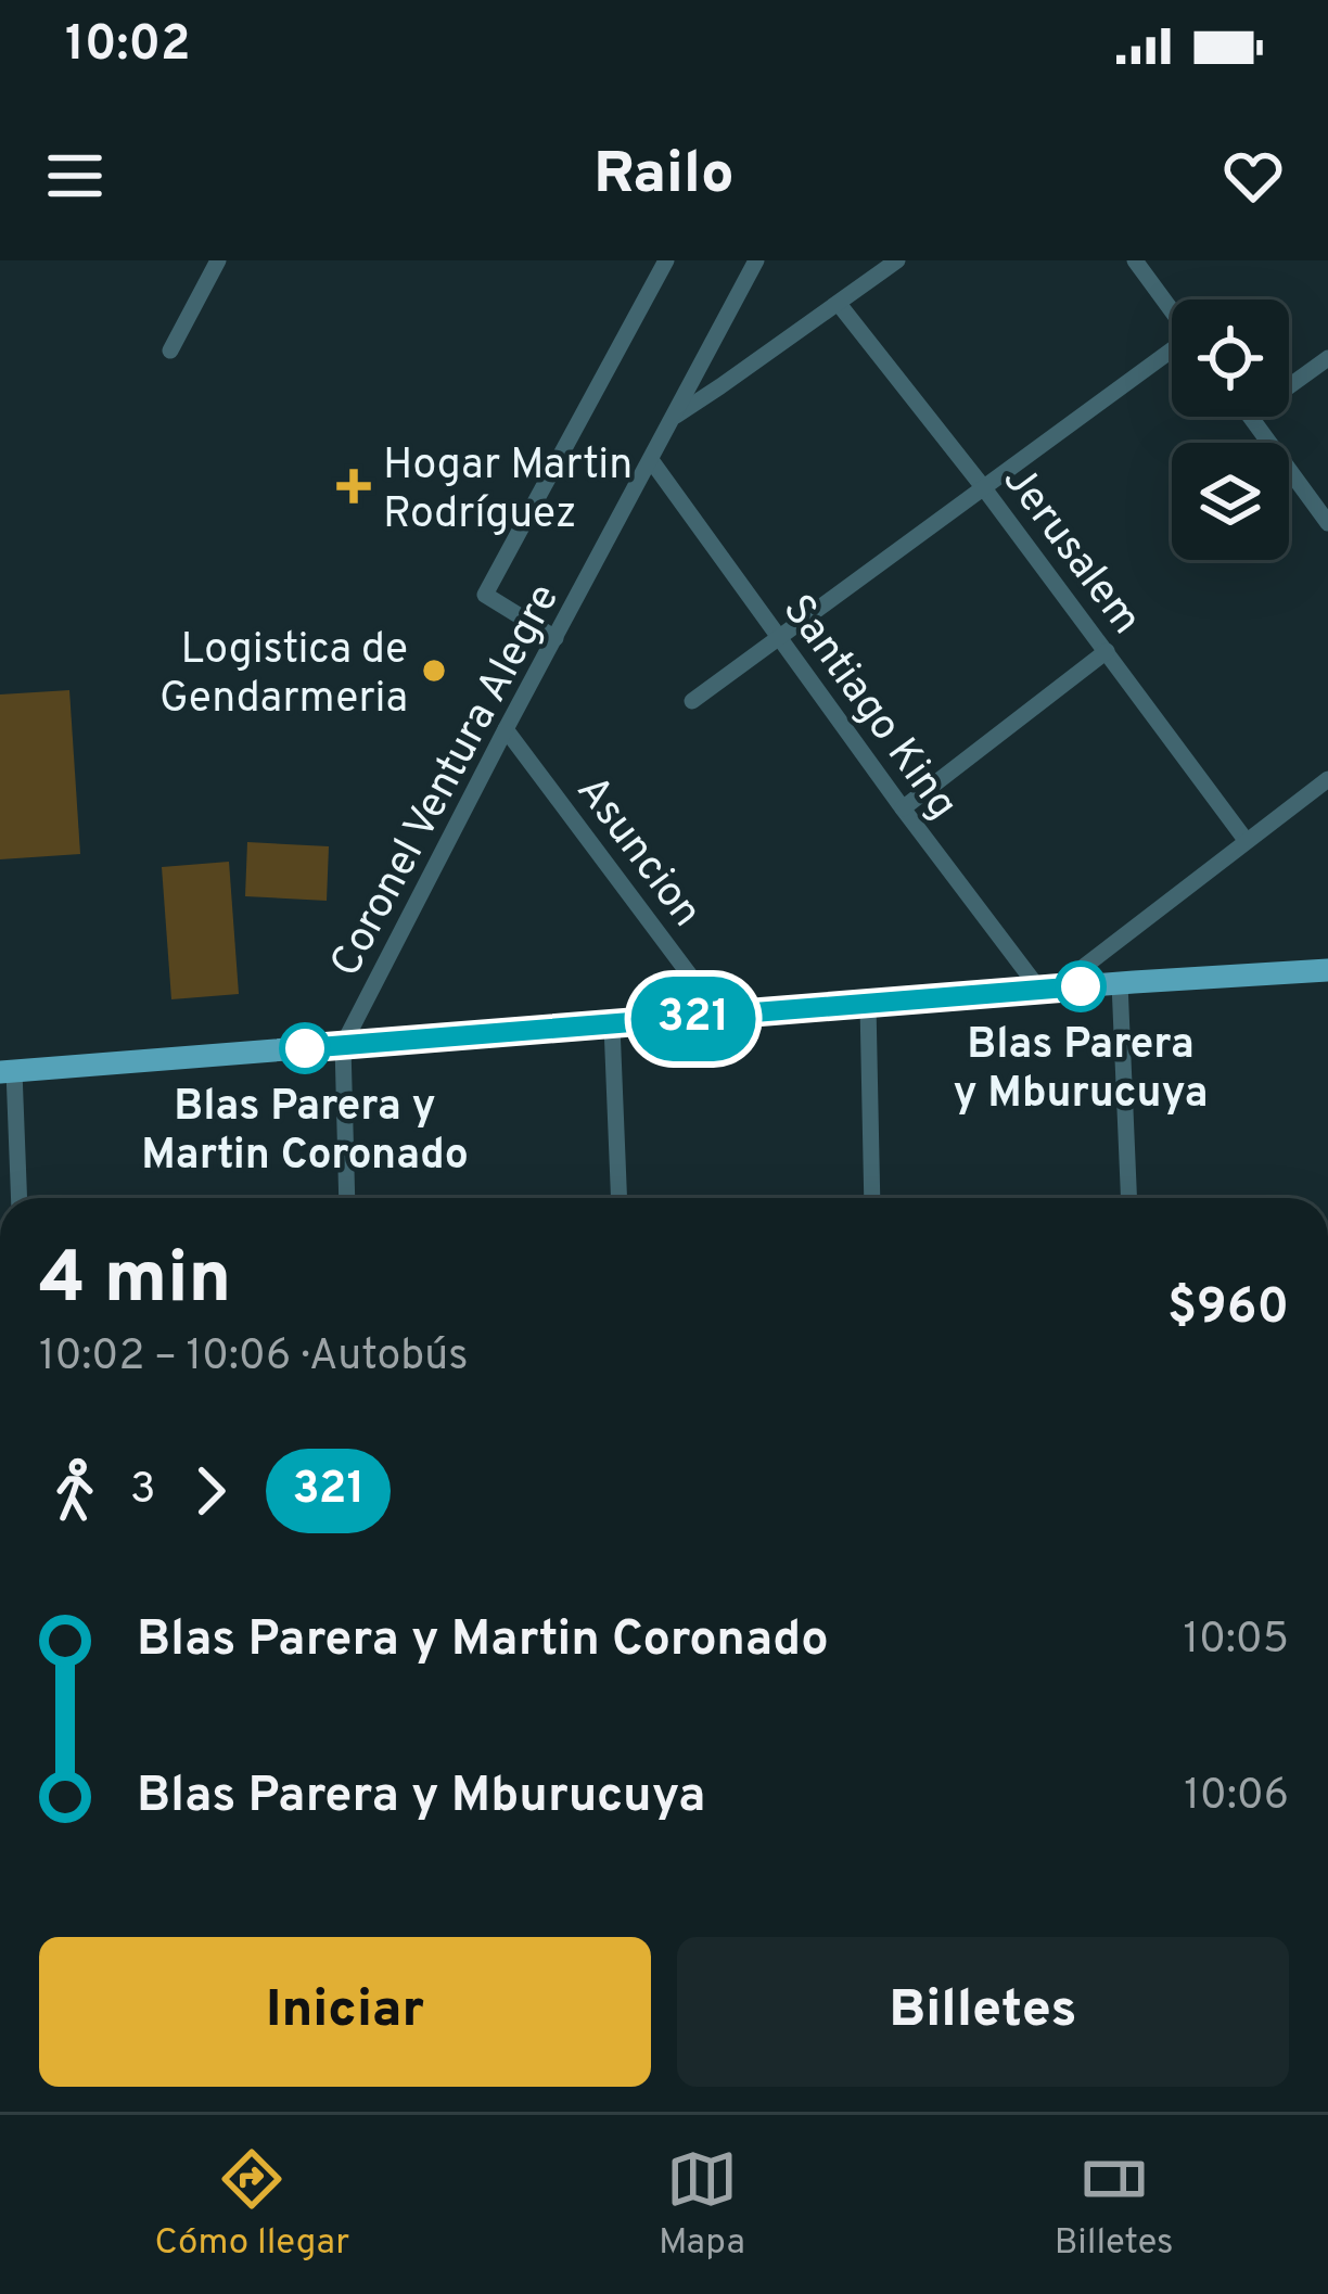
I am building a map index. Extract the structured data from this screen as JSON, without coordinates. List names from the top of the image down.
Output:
{
  "streets": {
    "street": [
      "Jerusalem",
      "Santiago King",
      "Coronel Ventura Alegre",
      "Asuncion"
    ]
  },
  "crossings": [
    ["Santiago King", "Coronel Ventura Alegre"],
    ["Coronel Ventura Alegre", "Asuncion"]
  ],
  "places": {
    "health": ["Hogar Martin Rodríguez"],
    "other": ["Logistica de Gendarmeria", "Blas Parera y Mburucuya", "Blas Parera y Martin Coronado"]
  },
  "lines": ["bus line 321"],
  "page": {
    "status": "10:02",
    "header": "Railo",
    "on_map": "321",
    "heading": ["4 min", "10:02 – 10:06 · Autobús", "$960"],
    "legs": ["3", "321"],
    "list": [
      {
        "name": "Blas Parera y Martin Coronado",
        "value": "10:05"
      },
      {
        "name": "Blas Parera y Mburucuya",
        "value": "10:06"
      }
    ],
    "buttons": ["Iniciar", "Billetes"],
    "tabs": ["Cómo llegar", "Mapa", "Billetes"]
  }
}
